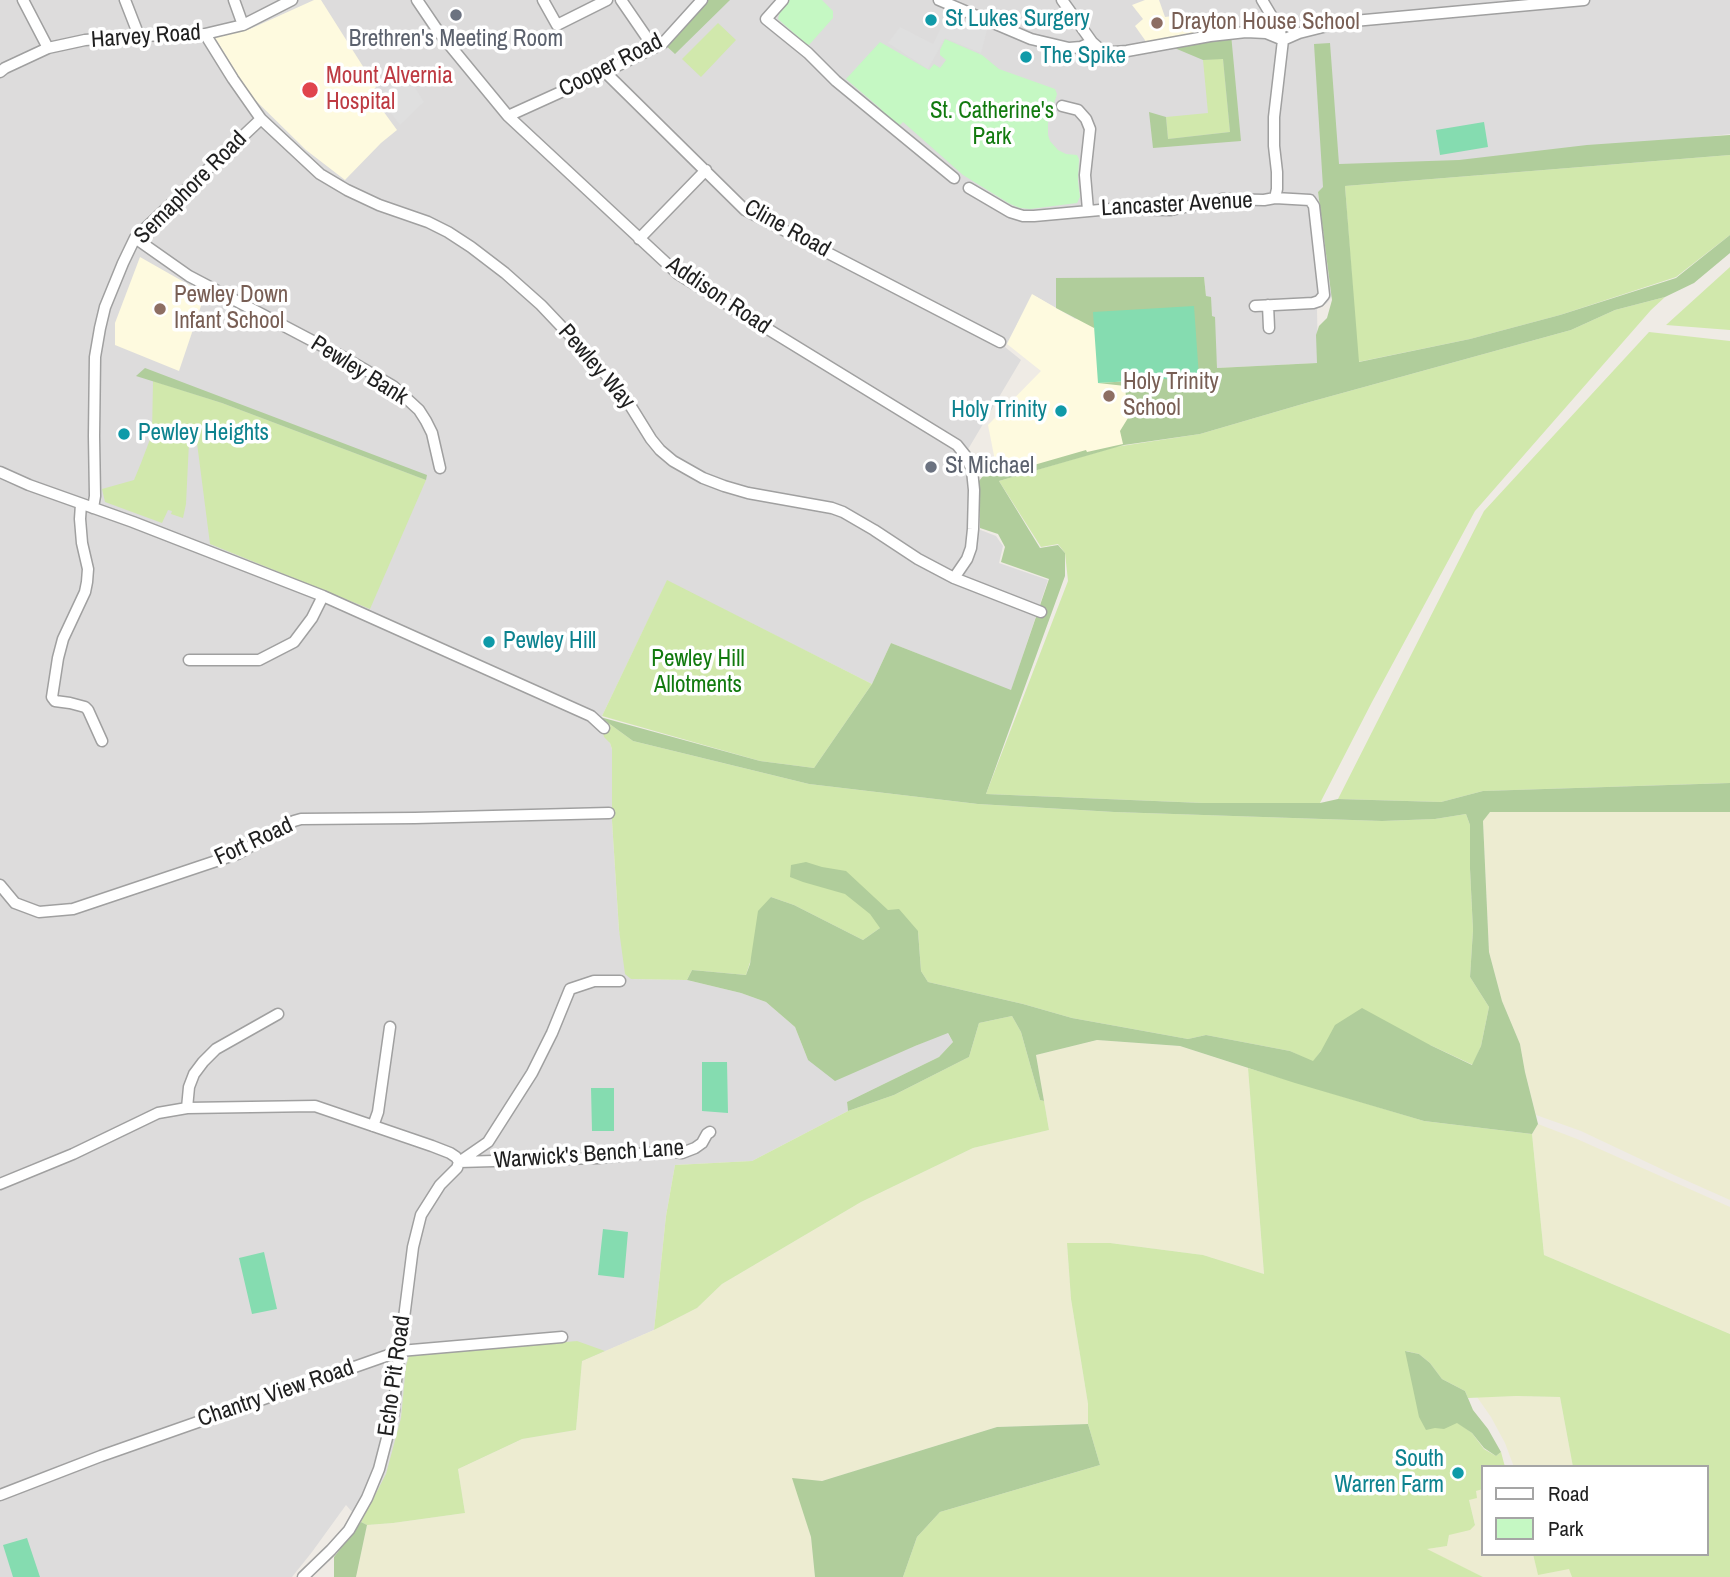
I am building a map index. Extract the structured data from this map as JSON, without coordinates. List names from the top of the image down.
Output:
{
  "streets": {
    "street": [
      "Harvey Road",
      "Cooper Road",
      "Semaphore Road",
      "Lancaster Avenue",
      "Cline Road",
      "Addison Road",
      "Pewley Way",
      "Pewley Bank",
      "Fort Road",
      "Warwick's Bench Lane",
      "Echo Pit Road",
      "Chantry View Road"
    ]
  },
  "crossings": [
    ["Harvey Road", "Pewley Way"],
    ["Cooper Road", "Cline Road"],
    ["Cooper Road", "Addison Road"],
    ["Semaphore Road", "Pewley Way"],
    ["Semaphore Road", "Pewley Bank"],
    ["Addison Road", "Pewley Way"],
    ["Warwick's Bench Lane", "Echo Pit Road"],
    ["Echo Pit Road", "Chantry View Road"]
  ],
  "parks": ["St. Catherine's Park", "Pewley Hill Allotments"],
  "places": [
    "Brethren's Meeting Room",
    "St Lukes Surgery",
    "Drayton House School",
    "The Spike",
    "Mount Alvernia Hospital",
    "Pewley Down Infant School",
    "Holy Trinity School",
    "Holy Trinity",
    "Pewley Heights",
    "St Michael",
    "Pewley Hill",
    "South Warren Farm"
  ],
  "legend": ["Road", "Park"]
}
